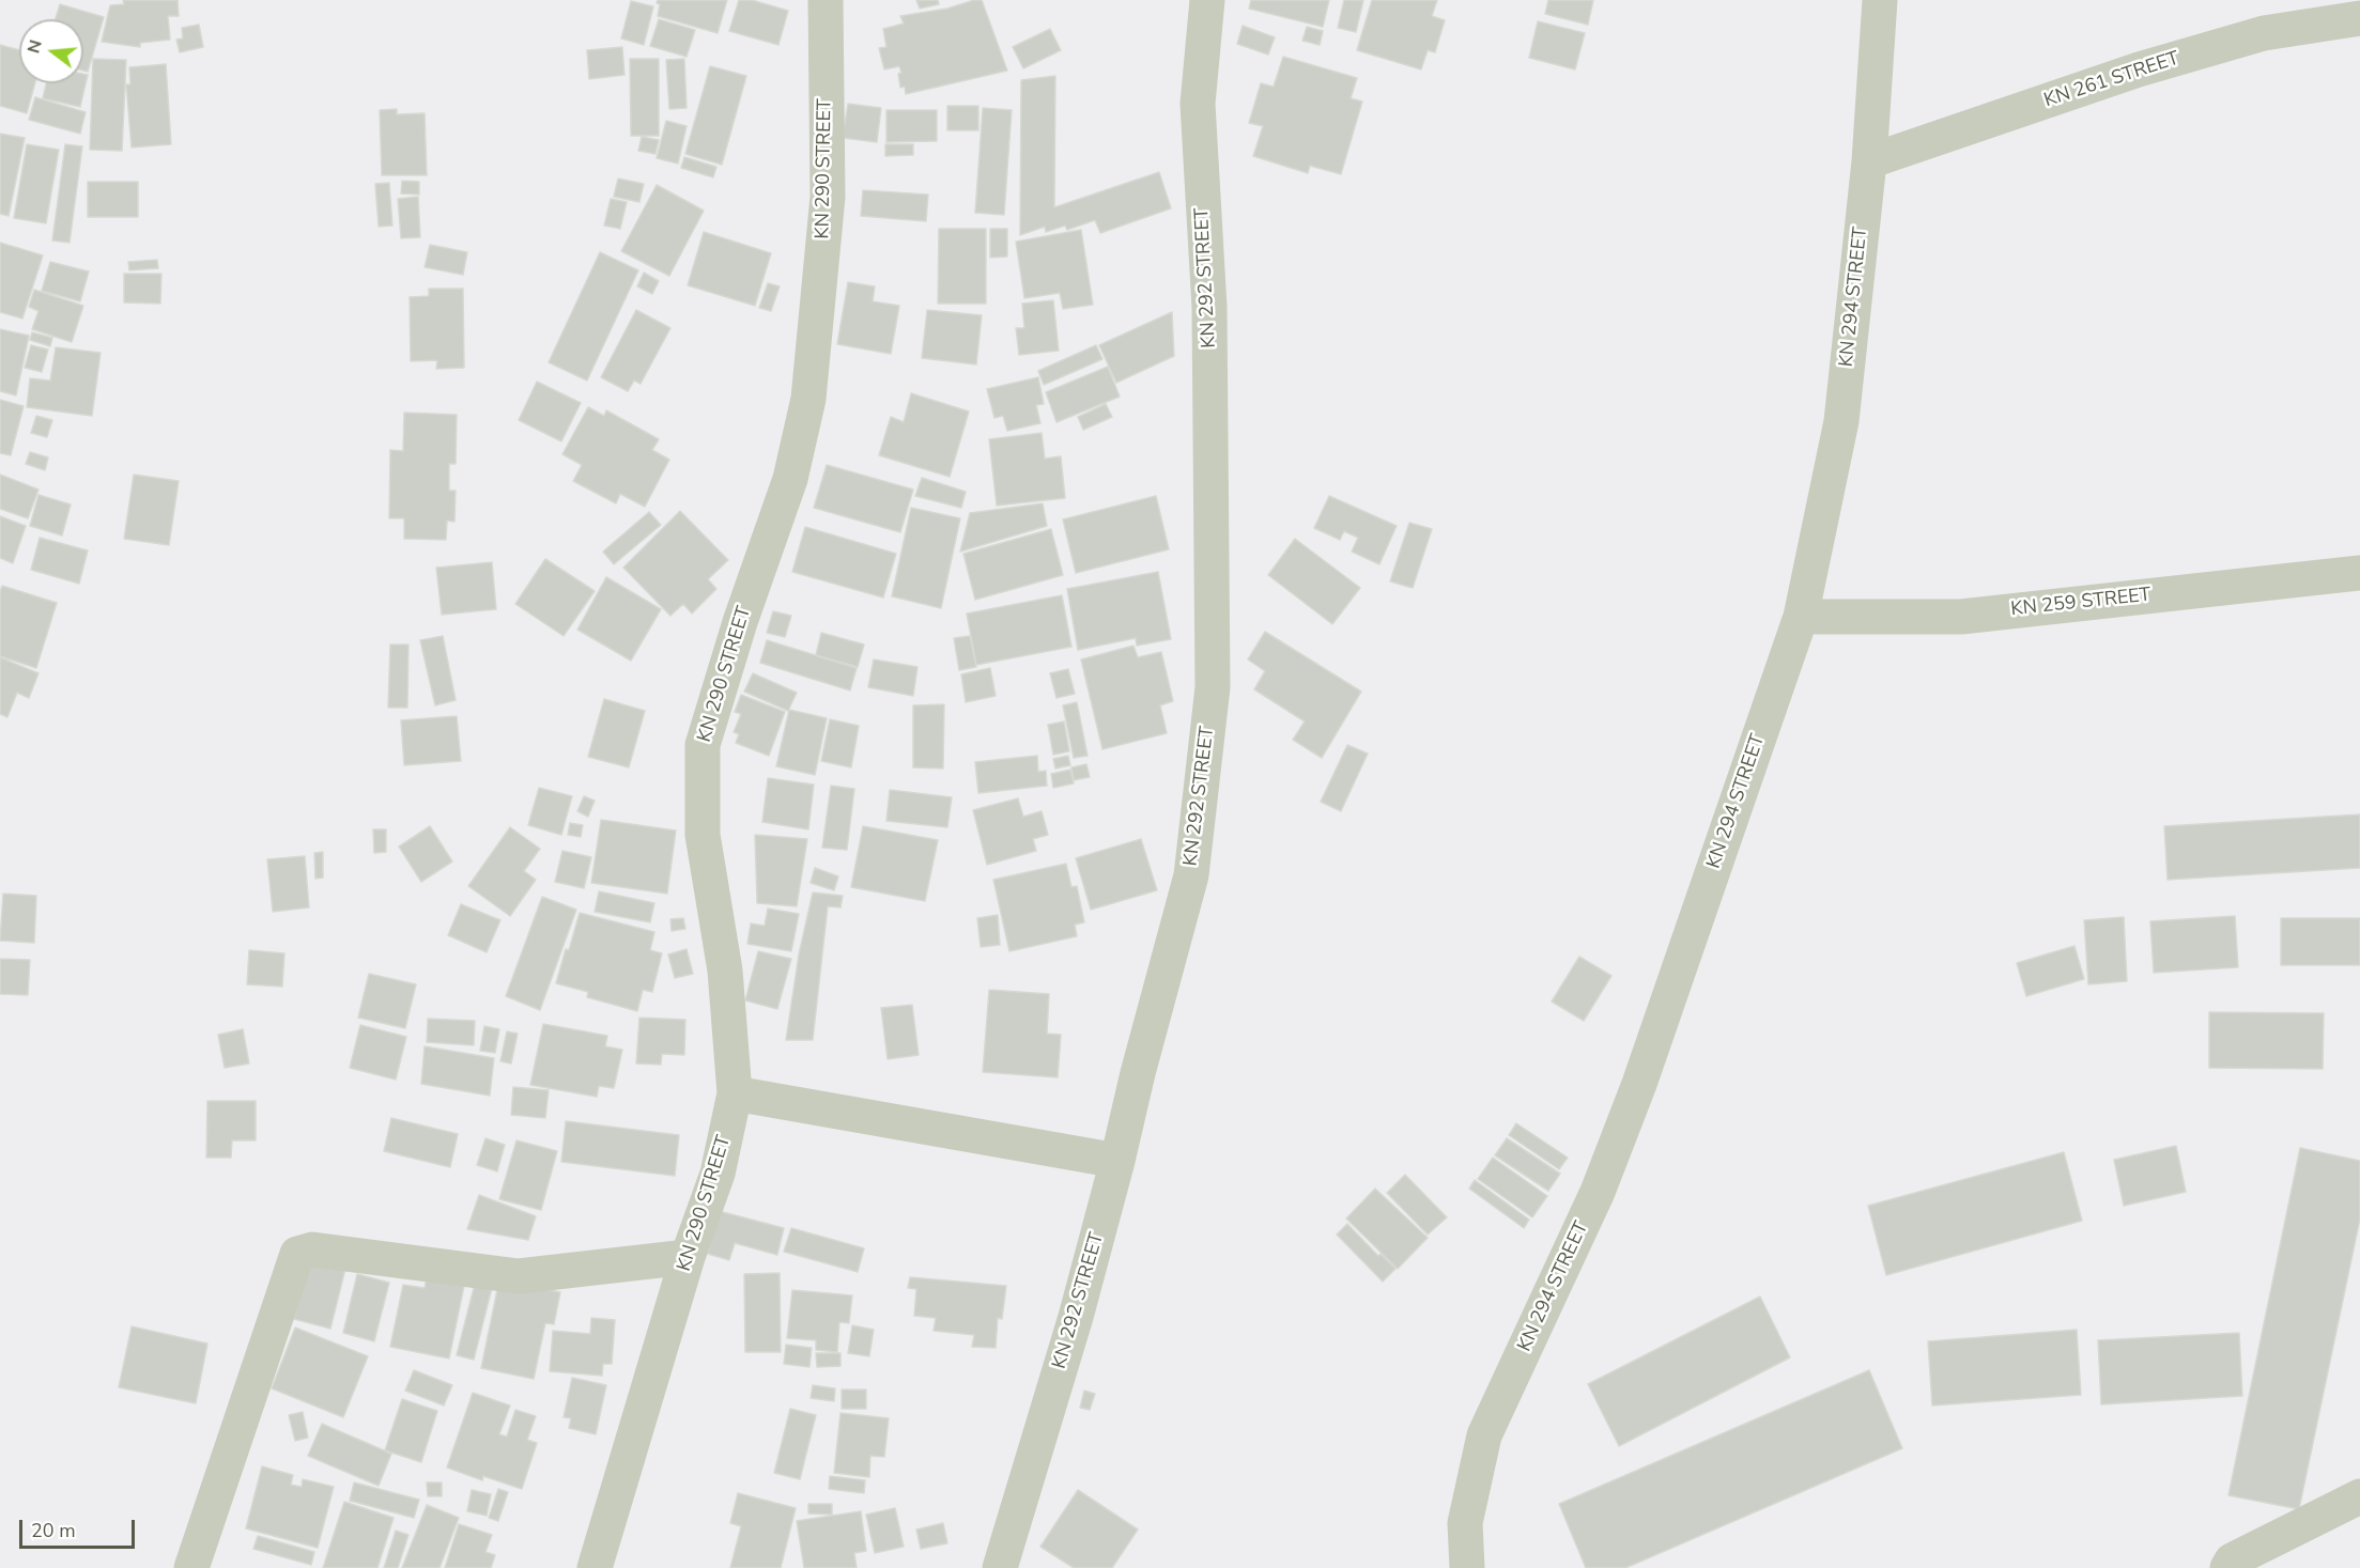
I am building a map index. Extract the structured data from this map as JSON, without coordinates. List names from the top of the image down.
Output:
{
  "streets": {
    "street": [
      "KN 261 STREET",
      "KN 290 STREET",
      "KN 292 STREET",
      "KN 294 STREET",
      "KN 259 STREET"
    ]
  },
  "crossings": [
    ["KN 261 STREET", "KN 294 STREET"],
    ["KN 294 STREET", "KN 259 STREET"]
  ],
  "scale_bar": "20 m",
  "north": "left"
}
